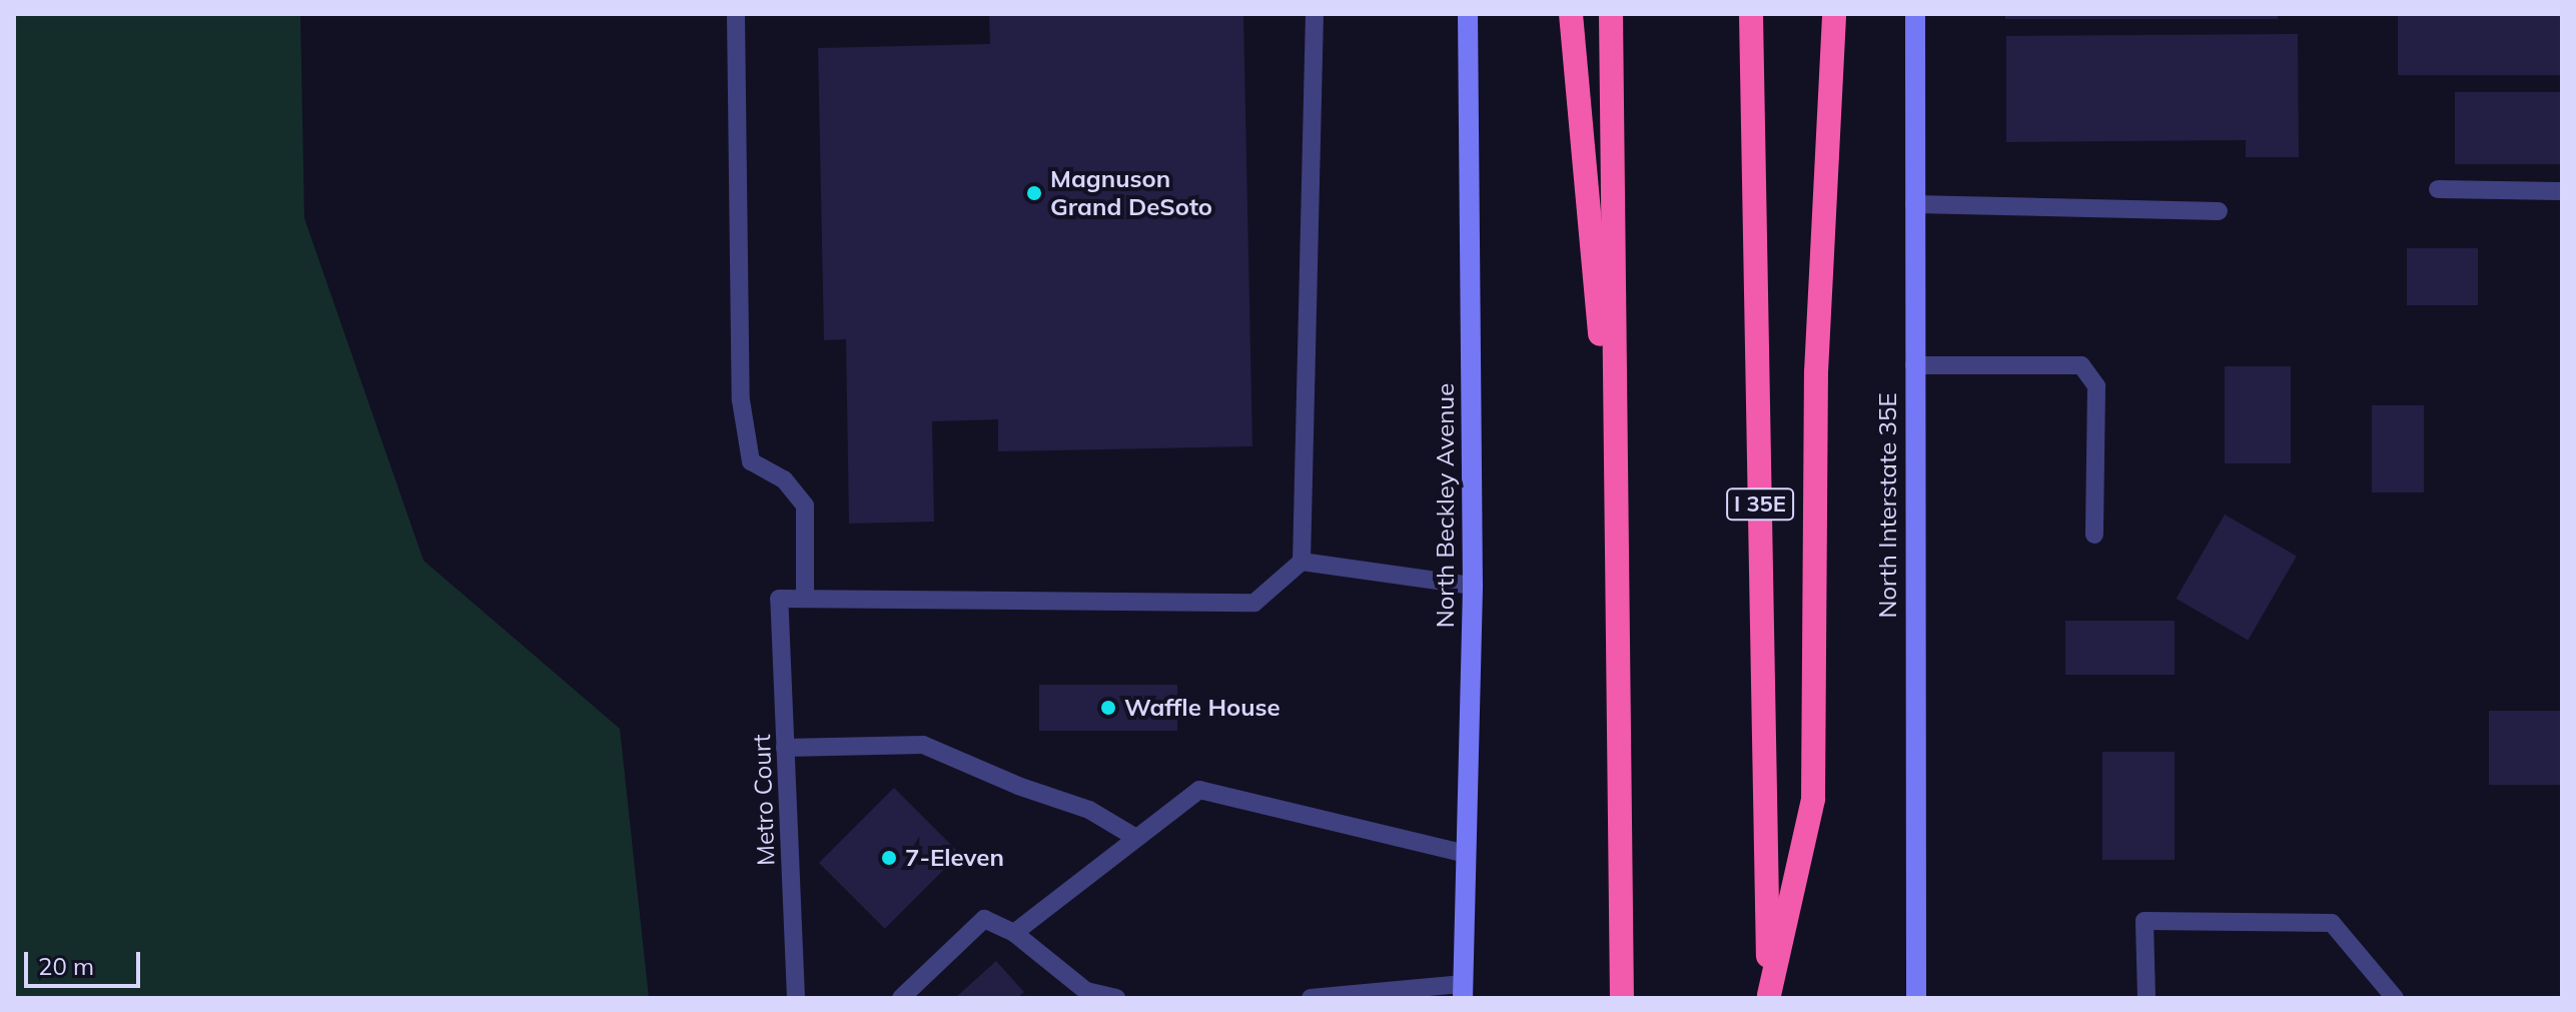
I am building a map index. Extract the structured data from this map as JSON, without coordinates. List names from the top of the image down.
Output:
{
  "streets": {
    "highway": ["I 35E"],
    "main road": ["North Beckley Avenue", "North Interstate 35E"],
    "lane": ["Metro Court"]
  },
  "places": ["Magnuson Grand DeSoto", "Waffle House", "7-Eleven"],
  "scale_bar": "20 m"
}
